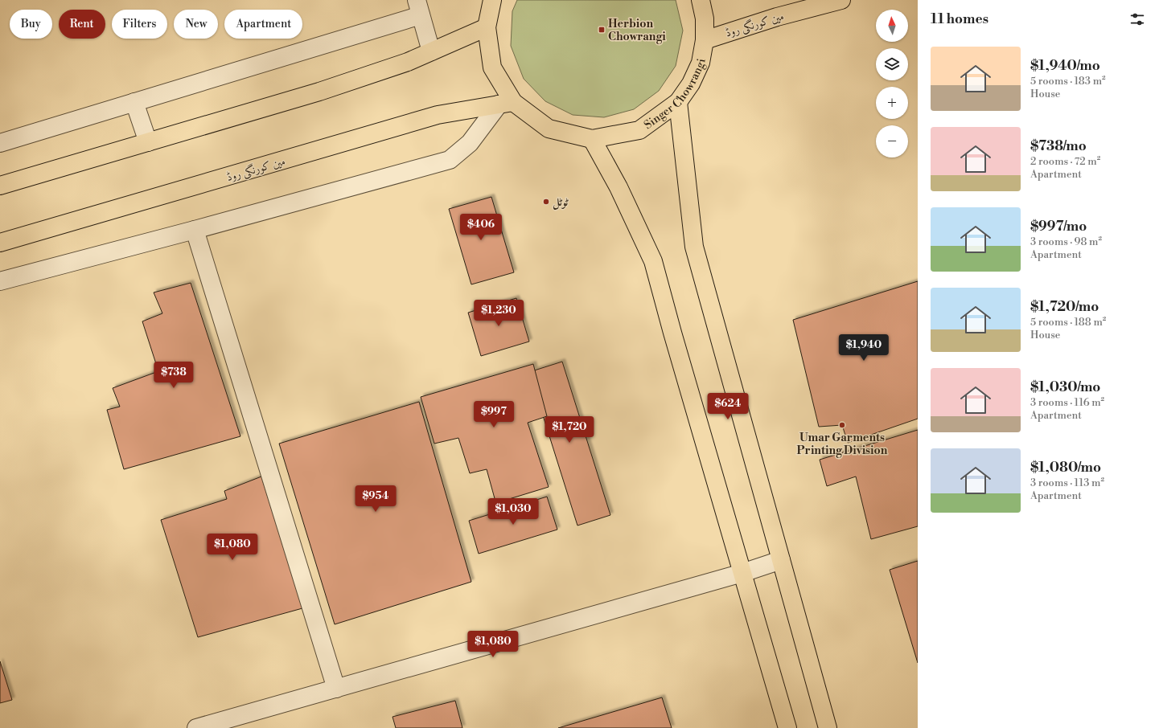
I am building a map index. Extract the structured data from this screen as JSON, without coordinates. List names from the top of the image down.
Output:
{
  "streets": {
    "main road": ["مین کورنگی روڈ", "Singer Chowrangi"]
  },
  "crossings": [
    ["مین کورنگی روڈ", "Singer Chowrangi"]
  ],
  "places": {
    "transit": ["Herbion Chowrangi"],
    "other": ["ٹوٹل", "Umar Garments Printing Division"]
  },
  "north": "top",
  "page": {
    "heading": "11 homes",
    "map_buttons": ["+", "−"],
    "chip": [
      "Buy",
      "Rent",
      "Filters",
      "New",
      "Apartment"
    ],
    "list": [
      {
        "name": "$1,940/mo",
        "note": "5 rooms · 183 m² · House"
      },
      {
        "name": "$738/mo",
        "note": "2 rooms · 72 m² · Apartment"
      },
      {
        "name": "$997/mo",
        "note": "3 rooms · 98 m² · Apartment"
      },
      {
        "name": "$1,720/mo",
        "note": "5 rooms · 188 m² · House"
      },
      {
        "name": "$1,030/mo",
        "note": "3 rooms · 116 m² · Apartment"
      },
      {
        "name": "$1,080/mo",
        "note": "3 rooms · 113 m² · Apartment"
      }
    ],
    "price": [
      "$406",
      "$1,230",
      "$1,940",
      "$738",
      "$624",
      "$997",
      "$1,720",
      "$954",
      "$1,030",
      "$1,080",
      "$1,080"
    ]
  }
}
